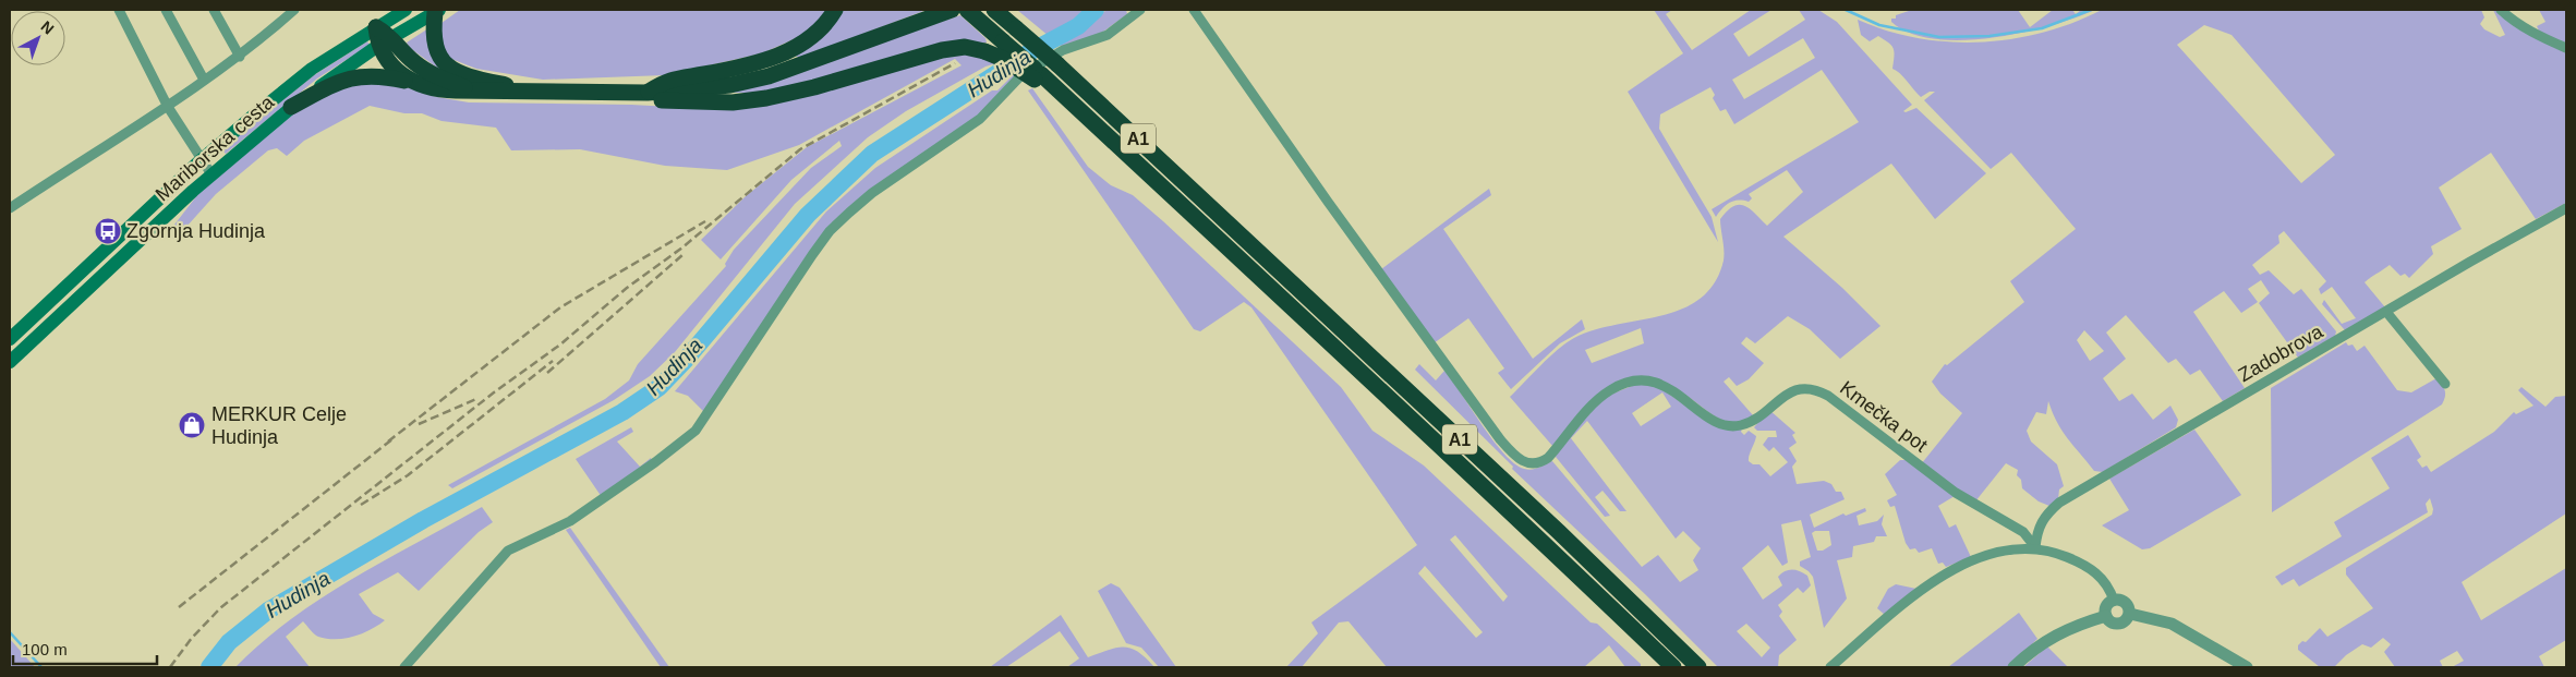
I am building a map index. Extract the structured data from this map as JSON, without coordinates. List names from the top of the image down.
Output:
{
  "streets": {
    "highway": ["A1"],
    "main road": ["Mariborska cesta"],
    "street": ["Zadobrova", "Kmečka pot"]
  },
  "crossings": [
    ["Zadobrova", "Kmečka pot"]
  ],
  "water": ["Hudinja"],
  "places": {
    "bus stop": ["Zgornja Hudinja"],
    "shop": ["MERKUR Celje Hudinja"]
  },
  "scale_bar": "100 m",
  "north": "top right"
}
